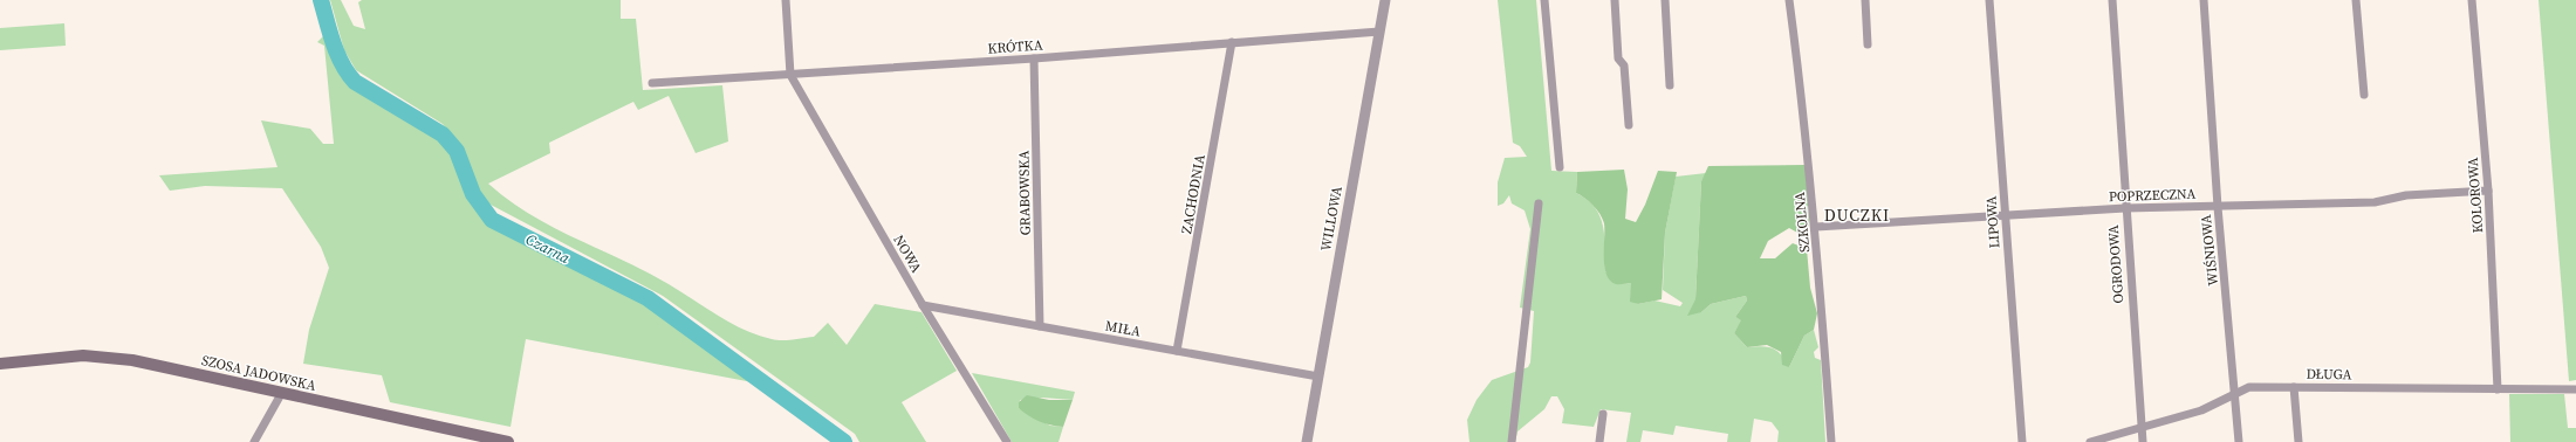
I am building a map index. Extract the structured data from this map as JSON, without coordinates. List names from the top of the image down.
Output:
{
  "streets": {
    "main road": ["SZOSA JADOWSKA"],
    "street": [
      "KRÓTKA",
      "GRABOWSKA",
      "ZACHODNIA",
      "POPRZECZNA",
      "KOLOROWA",
      "WILLOWA",
      "SZKOLNA",
      "LIPOWA",
      "WIŚNIOWA",
      "NOWA",
      "OGRODOWA",
      "MIŁA",
      "DŁUGA"
    ]
  },
  "crossings": [
    ["KRÓTKA", "GRABOWSKA"],
    ["KRÓTKA", "ZACHODNIA"],
    ["KRÓTKA", "WILLOWA"],
    ["KRÓTKA", "NOWA"],
    ["GRABOWSKA", "MIŁA"],
    ["ZACHODNIA", "MIŁA"],
    ["POPRZECZNA", "KOLOROWA"],
    ["POPRZECZNA", "SZKOLNA"],
    ["POPRZECZNA", "LIPOWA"],
    ["POPRZECZNA", "WIŚNIOWA"],
    ["POPRZECZNA", "OGRODOWA"],
    ["KOLOROWA", "DŁUGA"],
    ["WILLOWA", "MIŁA"],
    ["WIŚNIOWA", "DŁUGA"],
    ["NOWA", "MIŁA"],
    ["OGRODOWA", "DŁUGA"]
  ],
  "districts": ["DUCZKI"],
  "water": ["Czarna"]
}
